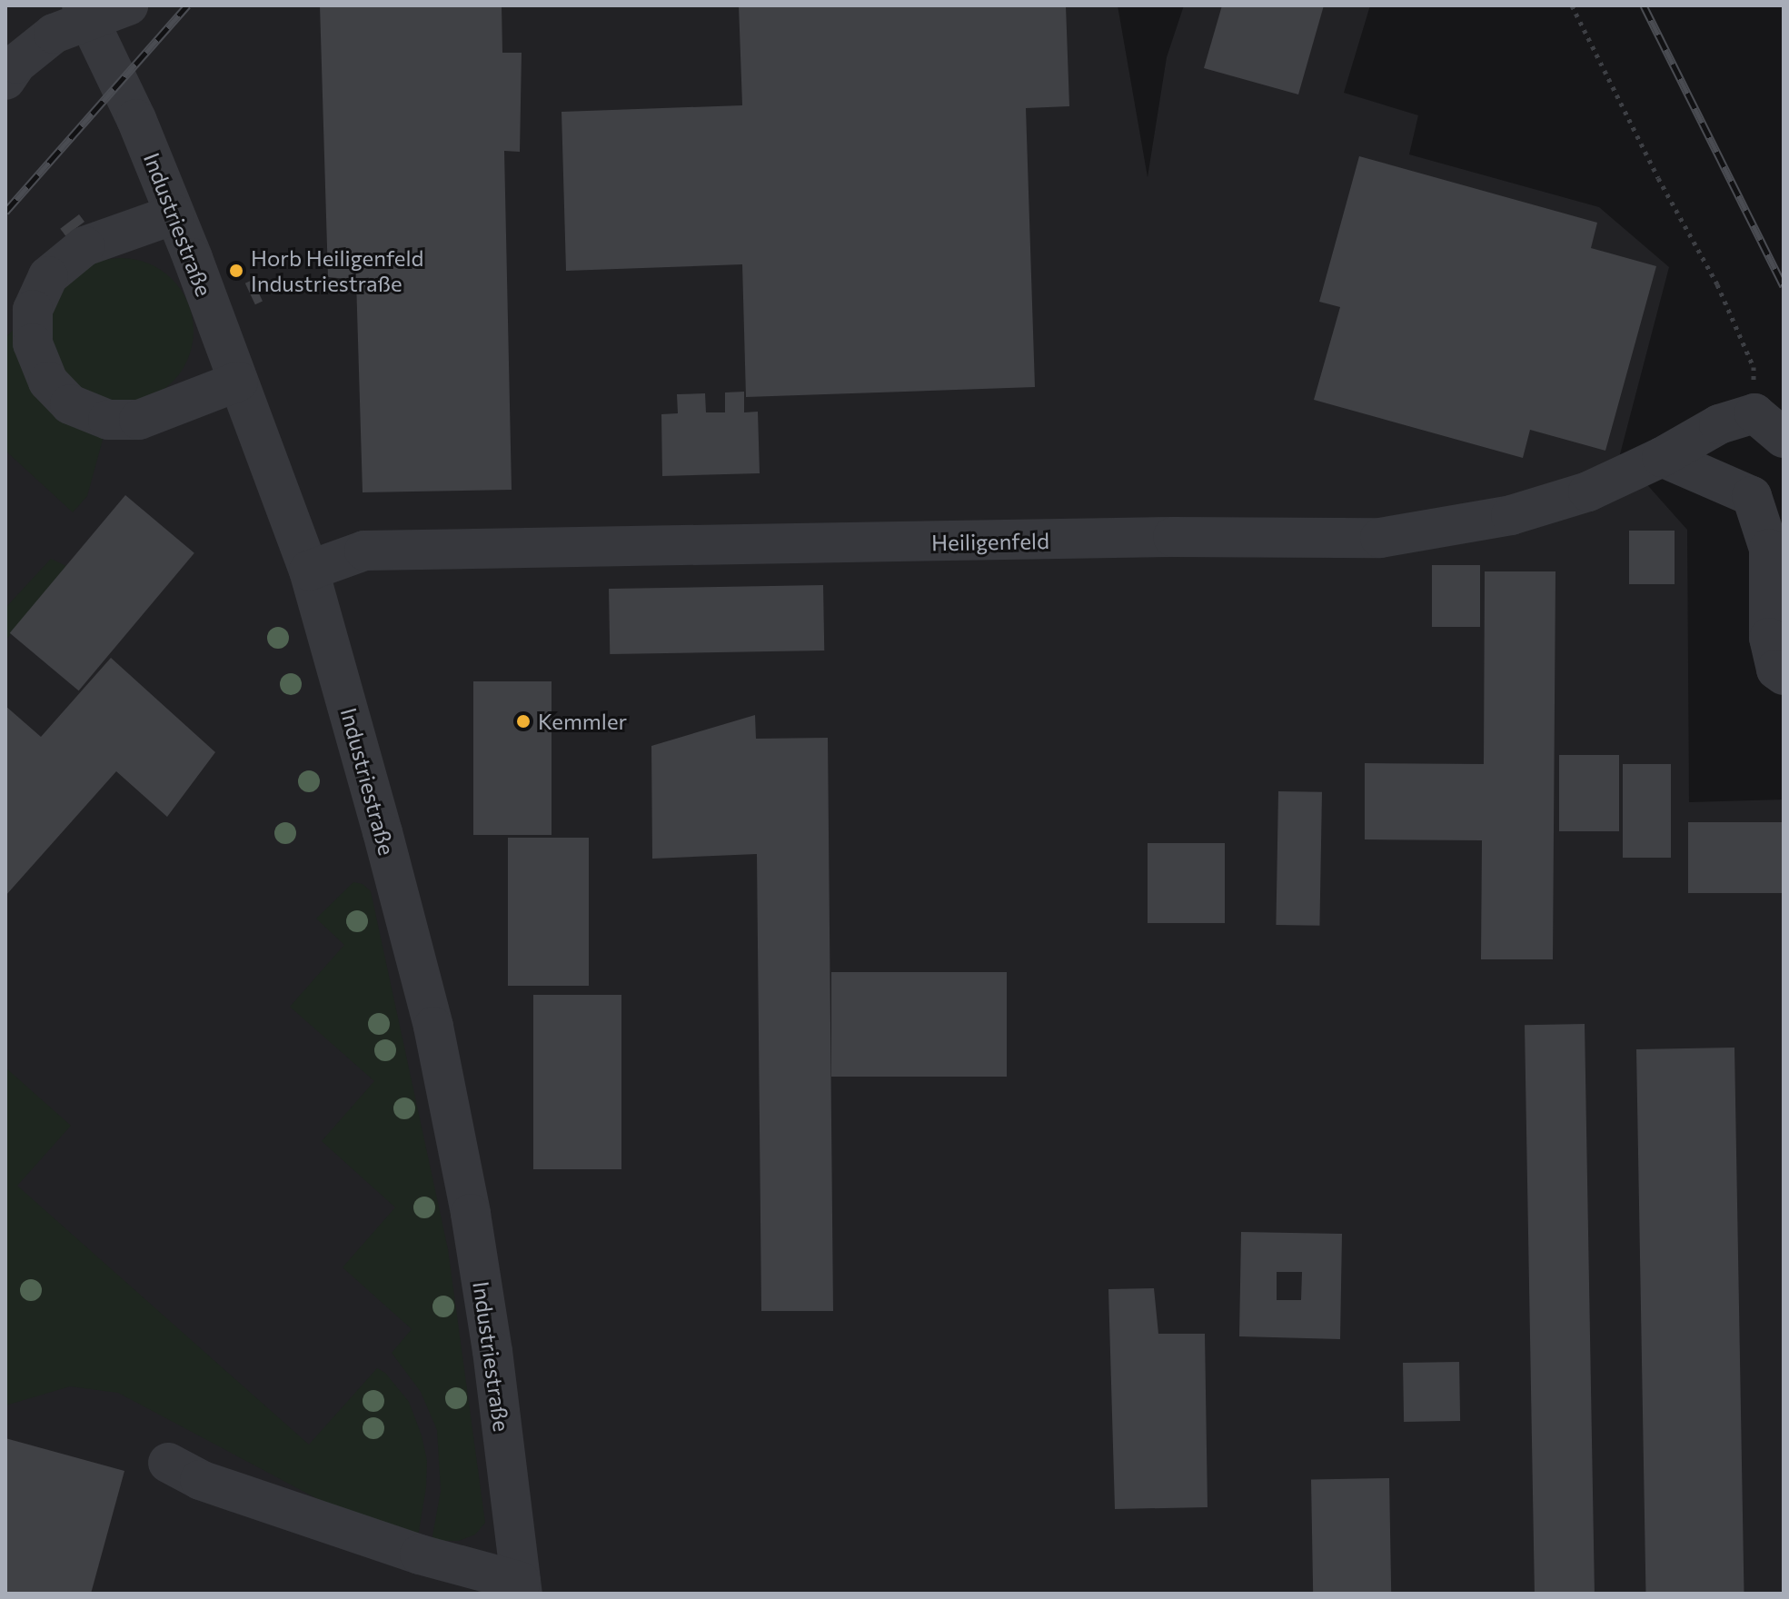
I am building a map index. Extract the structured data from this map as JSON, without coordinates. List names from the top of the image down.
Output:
{
  "streets": {
    "street": ["Industriestraße", "Heiligenfeld"]
  },
  "crossings": [
    ["Industriestraße", "Heiligenfeld"]
  ],
  "places": ["Horb Heiligenfeld Industriestraße", "Kemmler"]
}
